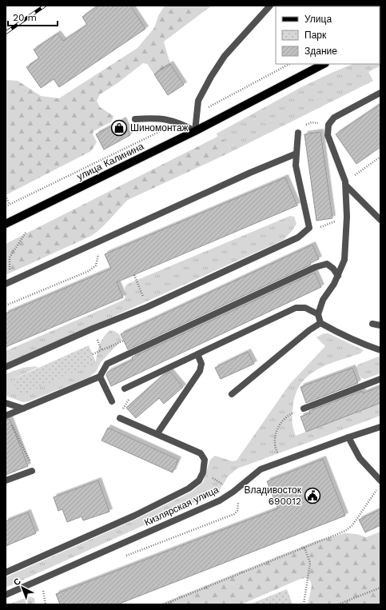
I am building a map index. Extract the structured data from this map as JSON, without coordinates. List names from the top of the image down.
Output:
{
  "streets": {
    "main road": ["улица Калинина"],
    "street": ["Кизлярская улица"]
  },
  "places": {
    "shop": ["Шиномонтаж"],
    "public building": ["Владивосток 690012"]
  },
  "legend": ["Улица", "Парк", "Здание"],
  "scale_bar": "20 m",
  "north": "top left"
}
